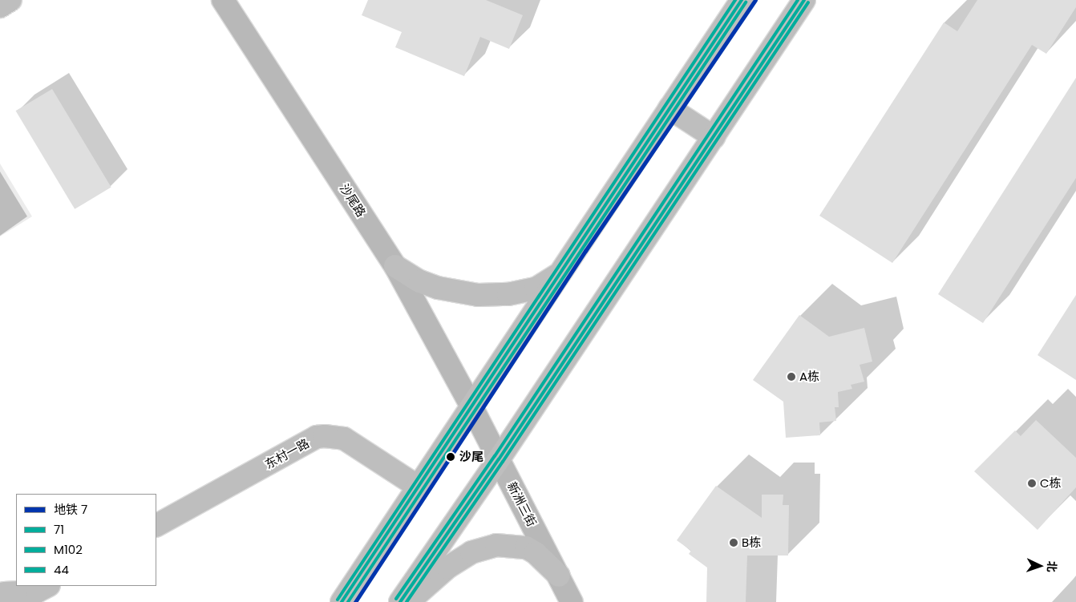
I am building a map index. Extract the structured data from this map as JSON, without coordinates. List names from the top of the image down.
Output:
{
  "streets": {
    "main road": ["东村一路"],
    "street": ["沙尾路", "新洲三街"]
  },
  "crossings": [
    ["沙尾路", "新洲三街"]
  ],
  "places": [
    "A栋",
    "沙尾",
    "C栋",
    "B栋"
  ],
  "lines": [
    "metro line 7",
    "transit line 71",
    "transit line 44",
    "transit line M102"
  ],
  "legend": [
    "地铁 7",
    "71",
    "M102",
    "44"
  ],
  "north": "right"
}
